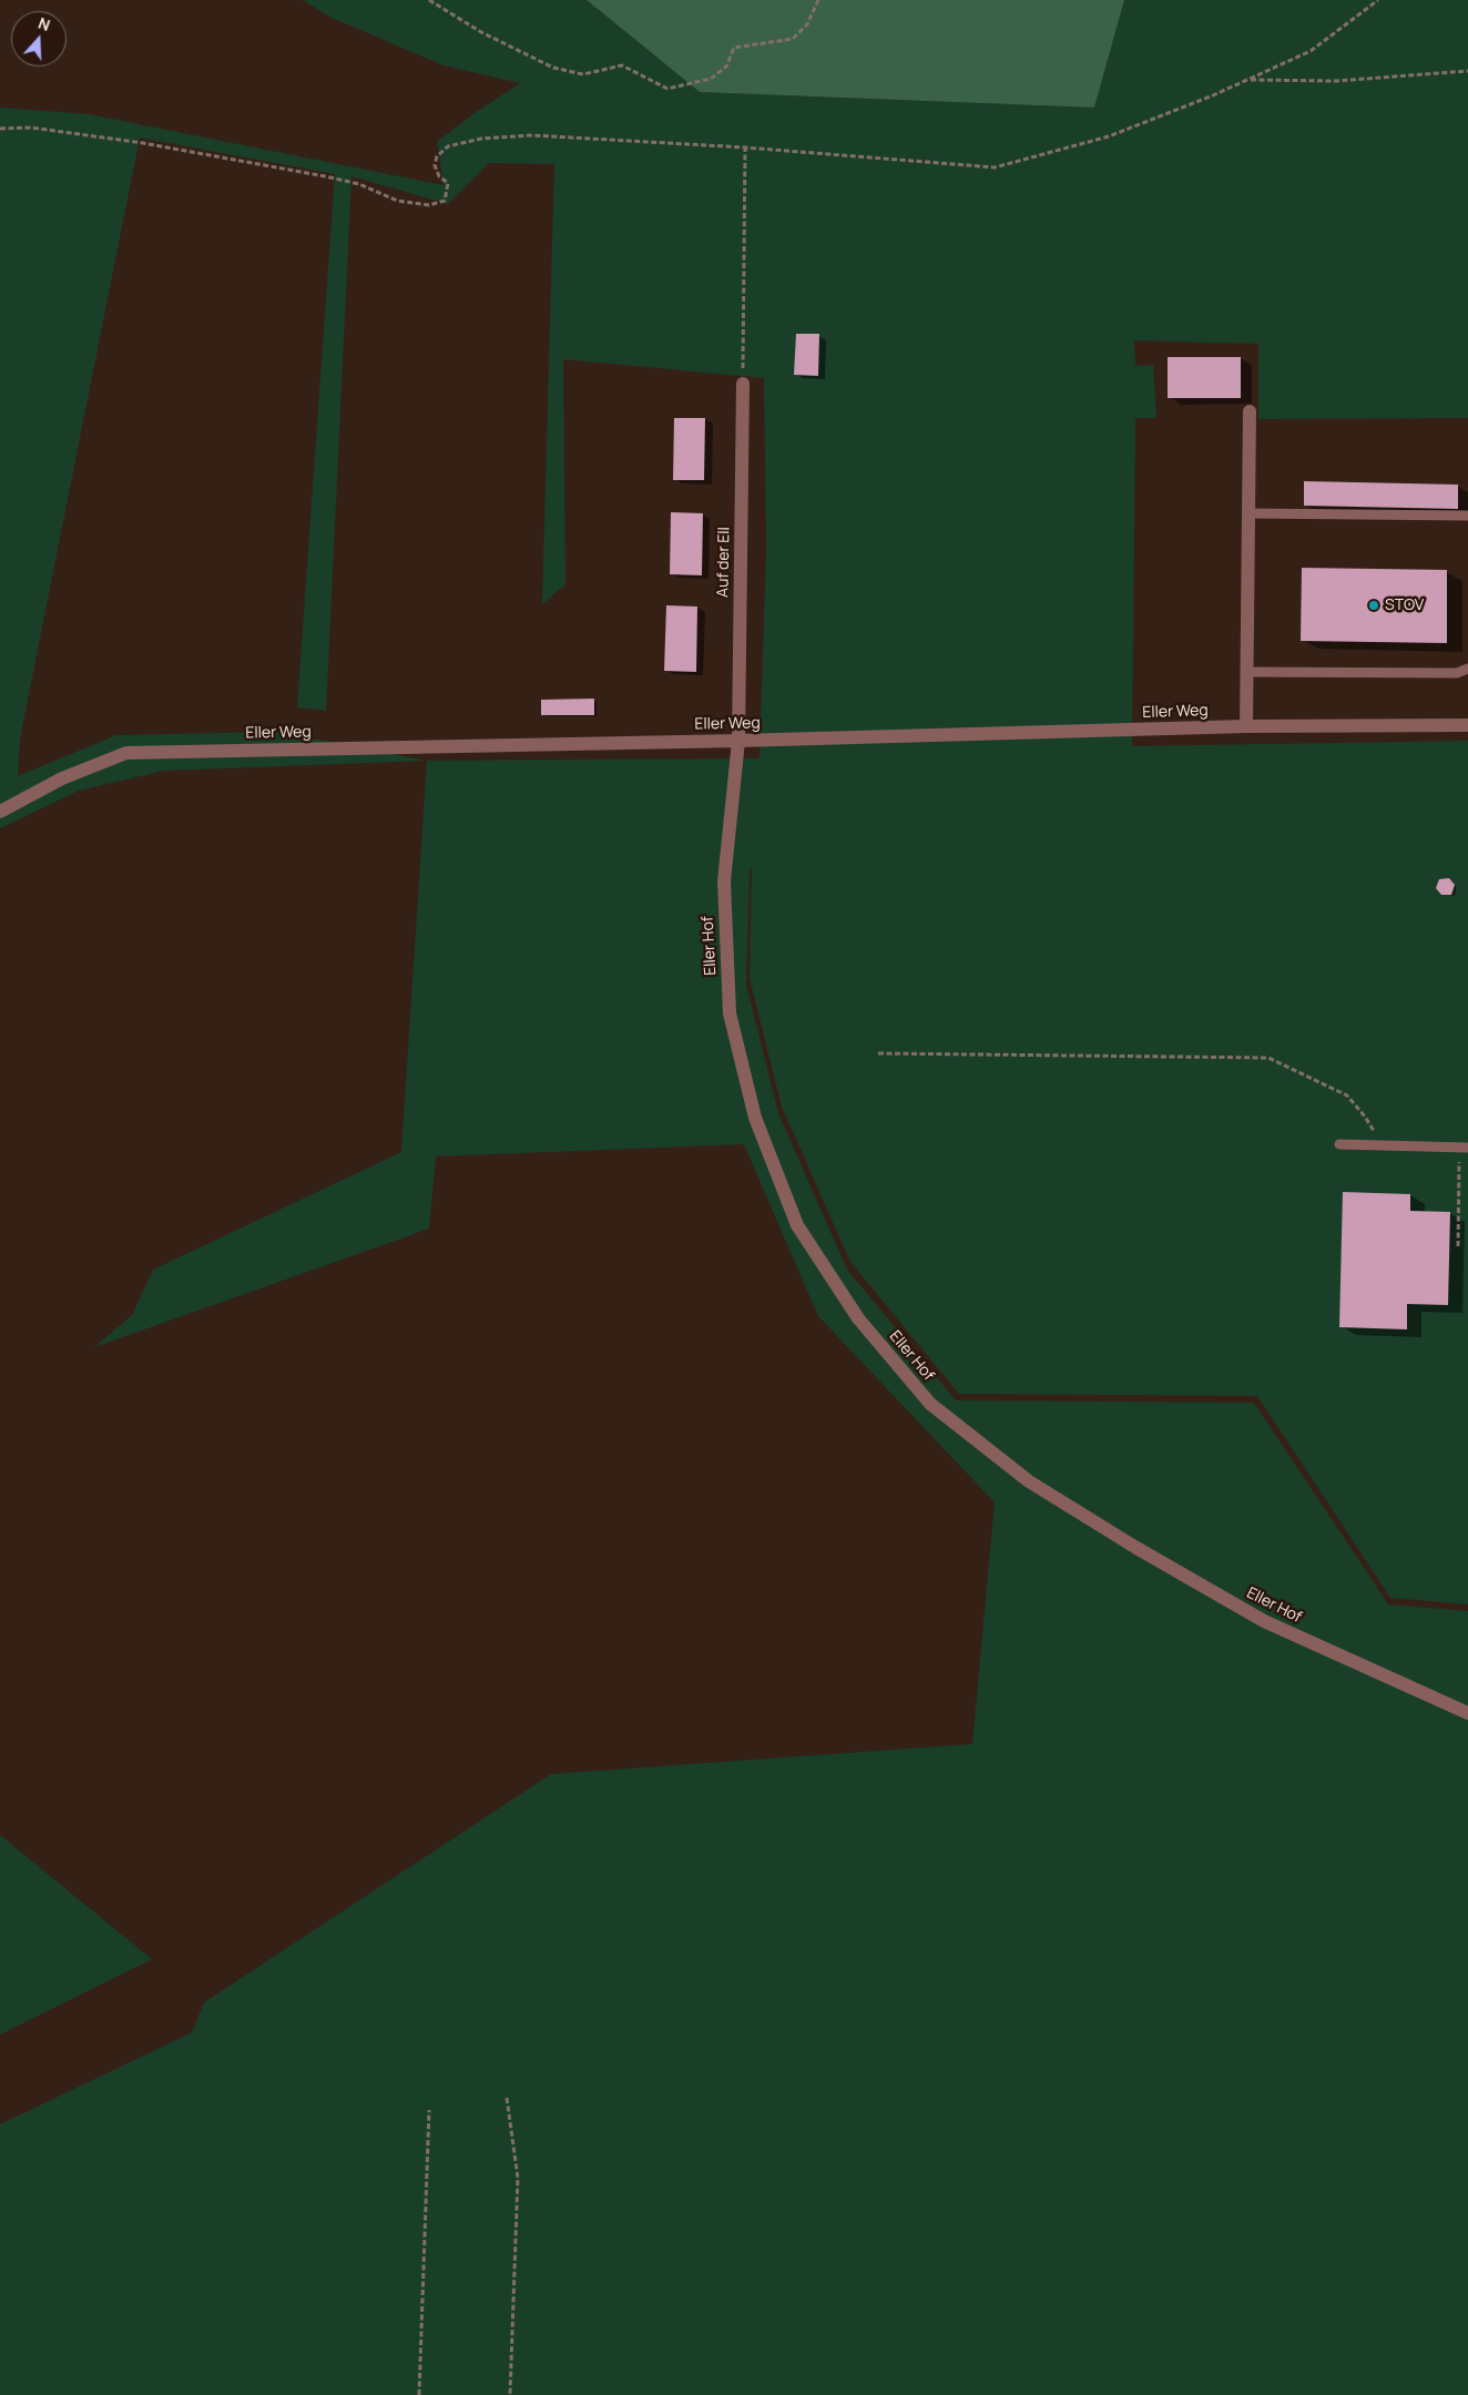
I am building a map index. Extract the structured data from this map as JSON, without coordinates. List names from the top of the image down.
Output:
{
  "streets": {
    "street": ["Auf der Ell", "Eller Weg", "Eller Hof"]
  },
  "crossings": [
    ["Auf der Ell", "Eller Weg"],
    ["Auf der Ell", "Eller Hof"],
    ["Eller Weg", "Eller Hof"]
  ],
  "places": ["STOV"],
  "north": "top"
}
